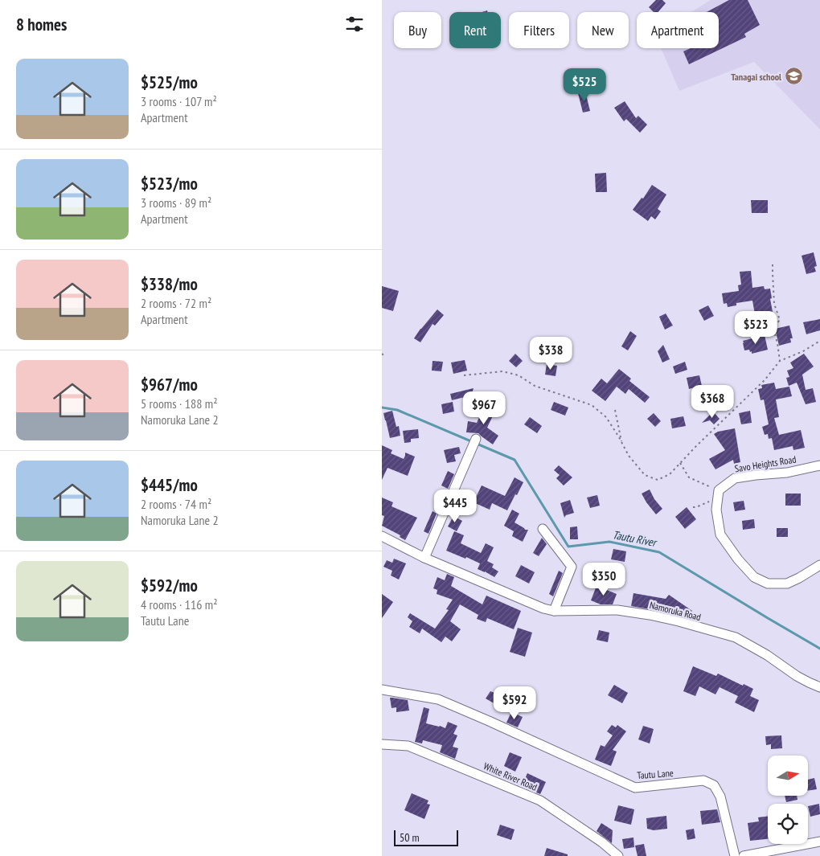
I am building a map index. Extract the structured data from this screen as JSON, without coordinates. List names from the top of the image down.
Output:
{
  "streets": {
    "street": [
      "Savo Heights Road",
      "Namoruka Road",
      "Tautu Lane",
      "White River Road"
    ]
  },
  "water": ["Tautu River"],
  "places": {
    "school or university": ["Tanagai school"]
  },
  "scale_bar": "50 m",
  "north": "right",
  "page": {
    "heading": "8 homes",
    "chip": [
      "Buy",
      "Rent",
      "Filters",
      "New",
      "Apartment"
    ],
    "list": [
      {
        "name": "$525/mo",
        "note": "3 rooms · 107 m² · Apartment"
      },
      {
        "name": "$523/mo",
        "note": "3 rooms · 89 m² · Apartment"
      },
      {
        "name": "$338/mo",
        "note": "2 rooms · 72 m² · Apartment"
      },
      {
        "name": "$967/mo",
        "note": "5 rooms · 188 m² · Namoruka Lane 2"
      },
      {
        "name": "$445/mo",
        "note": "2 rooms · 74 m² · Namoruka Lane 2"
      },
      {
        "name": "$592/mo",
        "note": "4 rooms · 116 m² · Tautu Lane"
      }
    ],
    "price": [
      "$525",
      "$523",
      "$338",
      "$368",
      "$967",
      "$445",
      "$350",
      "$592"
    ],
    "scale": "50 m"
  }
}
